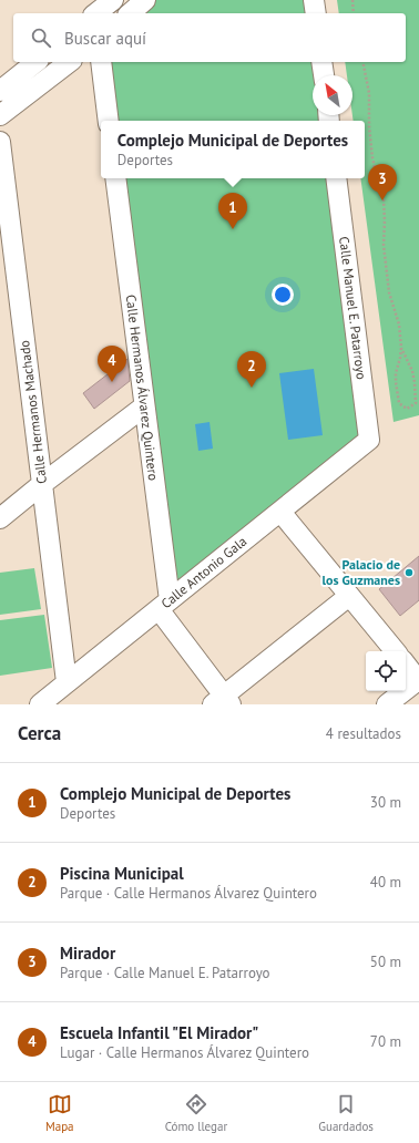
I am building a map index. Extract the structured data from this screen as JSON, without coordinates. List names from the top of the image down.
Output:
{
  "streets": {
    "street": [
      "Calle Manuel E. Patarroyo",
      "Calle Hermanos Álvarez Quintero",
      "Calle Hermanos Machado",
      "Calle Antonio Gala"
    ]
  },
  "crossings": [
    ["Calle Manuel E. Patarroyo", "Calle Antonio Gala"],
    ["Calle Hermanos Álvarez Quintero", "Calle Antonio Gala"],
    ["Calle Hermanos Machado", "Calle Antonio Gala"]
  ],
  "places": ["Palacio de los Guzmanes"],
  "north": "top left",
  "page": {
    "search": "Buscar aquí",
    "popup": ["Complejo Municipal de Deportes", "Deportes"],
    "pins": [
      "3",
      "1",
      "4",
      "2"
    ],
    "heading": ["Cerca", "4 resultados"],
    "list": [
      {
        "mark": "1",
        "name": "Complejo Municipal de Deportes",
        "note": "Deportes",
        "value": "30 m"
      },
      {
        "mark": "2",
        "name": "Piscina Municipal",
        "note": "Parque · Calle Hermanos Álvarez Quintero",
        "value": "40 m"
      },
      {
        "mark": "3",
        "name": "Mirador",
        "note": "Parque · Calle Manuel E. Patarroyo",
        "value": "50 m"
      },
      {
        "mark": "4",
        "name": "Escuela Infantil \"El Mirador\"",
        "note": "Lugar · Calle Hermanos Álvarez Quintero",
        "value": "70 m"
      }
    ],
    "nav": ["Mapa", "Cómo llegar", "Guardados"]
  }
}
